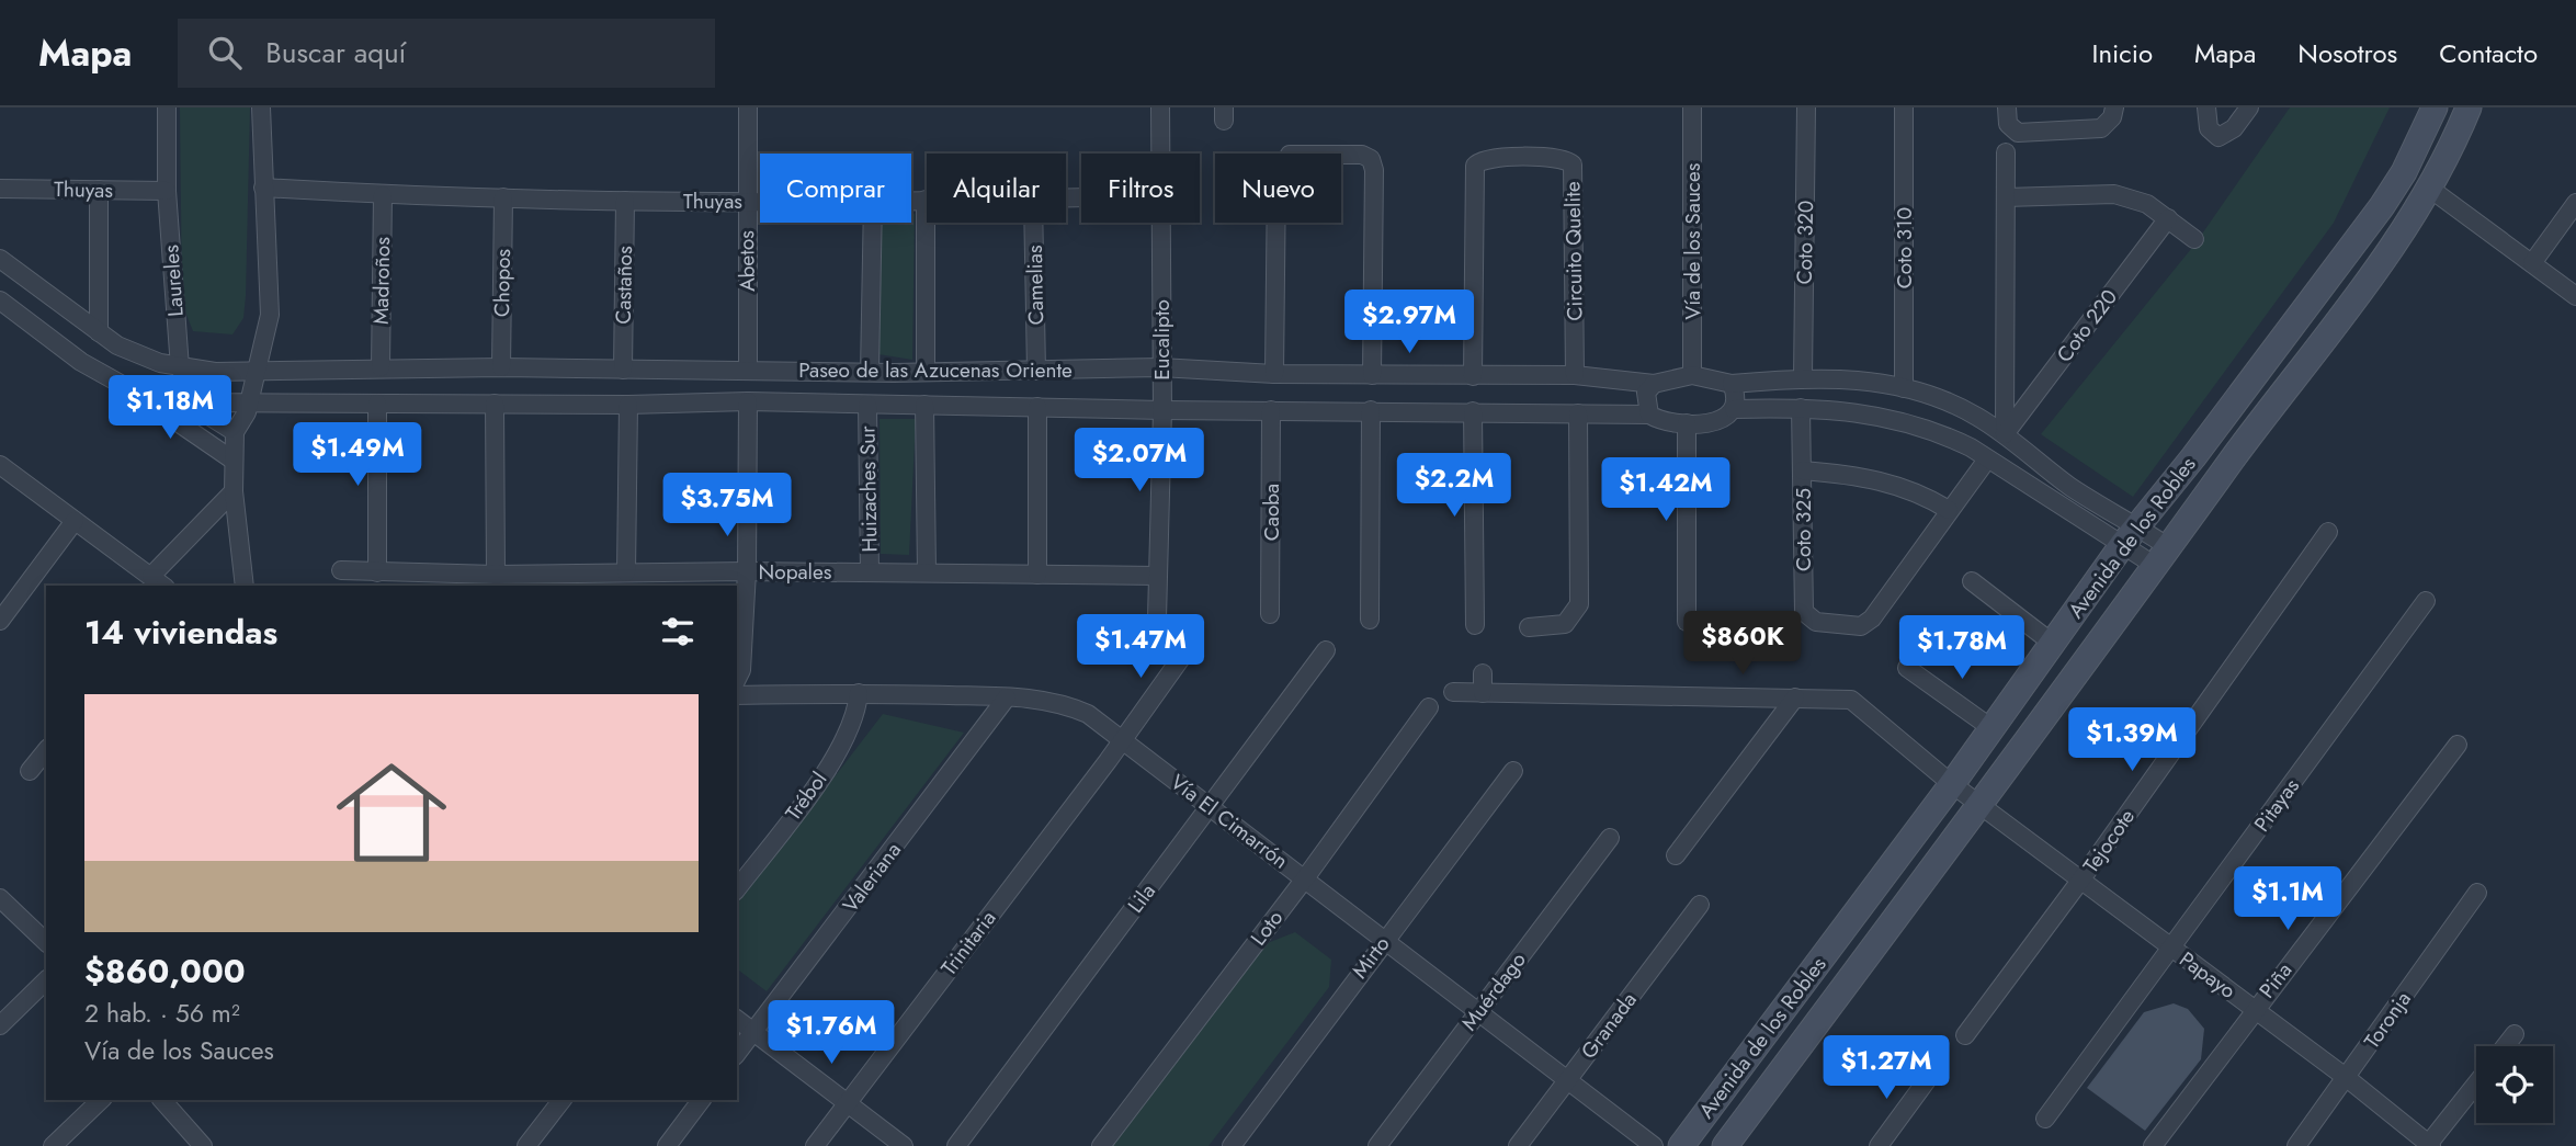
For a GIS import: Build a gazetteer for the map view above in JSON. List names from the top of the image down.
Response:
{
  "streets": {
    "street": [
      "Thuyas",
      "Vía de los Sauces",
      "Coto 320",
      "Coto 310",
      "Circuito Quelite",
      "Abetos",
      "Laureles",
      "Madroños",
      "Chopos",
      "Castaños",
      "Camelias",
      "Coto 220",
      "Eucalipto",
      "Paseo de las Azucenas Oriente",
      "Huizaches Sur",
      "Caoba",
      "Coto 325",
      "Avenida de los Robles",
      "Nopales",
      "Trébol",
      "Pitayas",
      "Vía El Cimarrón",
      "Tejocote",
      "Valeriana",
      "Lila",
      "Loto",
      "Trinitaria",
      "Mirto",
      "Papayo",
      "Piña",
      "Muérdago",
      "Toronja",
      "Granada"
    ]
  },
  "crossings": [
    ["Thuyas", "Abetos"],
    ["Thuyas", "Laureles"],
    ["Thuyas", "Madroños"],
    ["Thuyas", "Chopos"],
    ["Thuyas", "Castaños"],
    ["Vía de los Sauces", "Paseo de las Azucenas Oriente"],
    ["Circuito Quelite", "Paseo de las Azucenas Oriente"],
    ["Abetos", "Paseo de las Azucenas Oriente"],
    ["Laureles", "Paseo de las Azucenas Oriente"],
    ["Madroños", "Paseo de las Azucenas Oriente"],
    ["Chopos", "Paseo de las Azucenas Oriente"],
    ["Castaños", "Paseo de las Azucenas Oriente"],
    ["Camelias", "Paseo de las Azucenas Oriente"],
    ["Eucalipto", "Paseo de las Azucenas Oriente"],
    ["Eucalipto", "Nopales"],
    ["Paseo de las Azucenas Oriente", "Huizaches Sur"],
    ["Paseo de las Azucenas Oriente", "Caoba"],
    ["Huizaches Sur", "Nopales"],
    ["Avenida de los Robles", "Papayo"],
    ["Trébol", "Vía El Cimarrón"],
    ["Pitayas", "Papayo"],
    ["Vía El Cimarrón", "Valeriana"],
    ["Vía El Cimarrón", "Lila"],
    ["Vía El Cimarrón", "Loto"],
    ["Vía El Cimarrón", "Trinitaria"],
    ["Vía El Cimarrón", "Mirto"],
    ["Vía El Cimarrón", "Muérdago"],
    ["Vía El Cimarrón", "Granada"],
    ["Tejocote", "Papayo"],
    ["Papayo", "Piña"],
    ["Papayo", "Toronja"]
  ],
  "page": {
    "header": "Mapa",
    "search": "Buscar aquí",
    "nav": [
      "Inicio",
      "Mapa",
      "Nosotros",
      "Contacto"
    ],
    "chip": [
      "Comprar",
      "Alquilar",
      "Filtros",
      "Nuevo"
    ],
    "price": [
      "$2.97M",
      "$1.18M",
      "$1.49M",
      "$2.07M",
      "$2.2M",
      "$1.42M",
      "$3.75M",
      "$860K",
      "$1.47M",
      "$1.78M",
      "$1.39M",
      "$1.1M",
      "$1.76M",
      "$1.27M"
    ],
    "heading": "14 viviendas",
    "list": [
      {
        "name": "$860,000",
        "note": "2 hab. · 56 m² · Vía de los Sauces"
      }
    ]
  }
}
